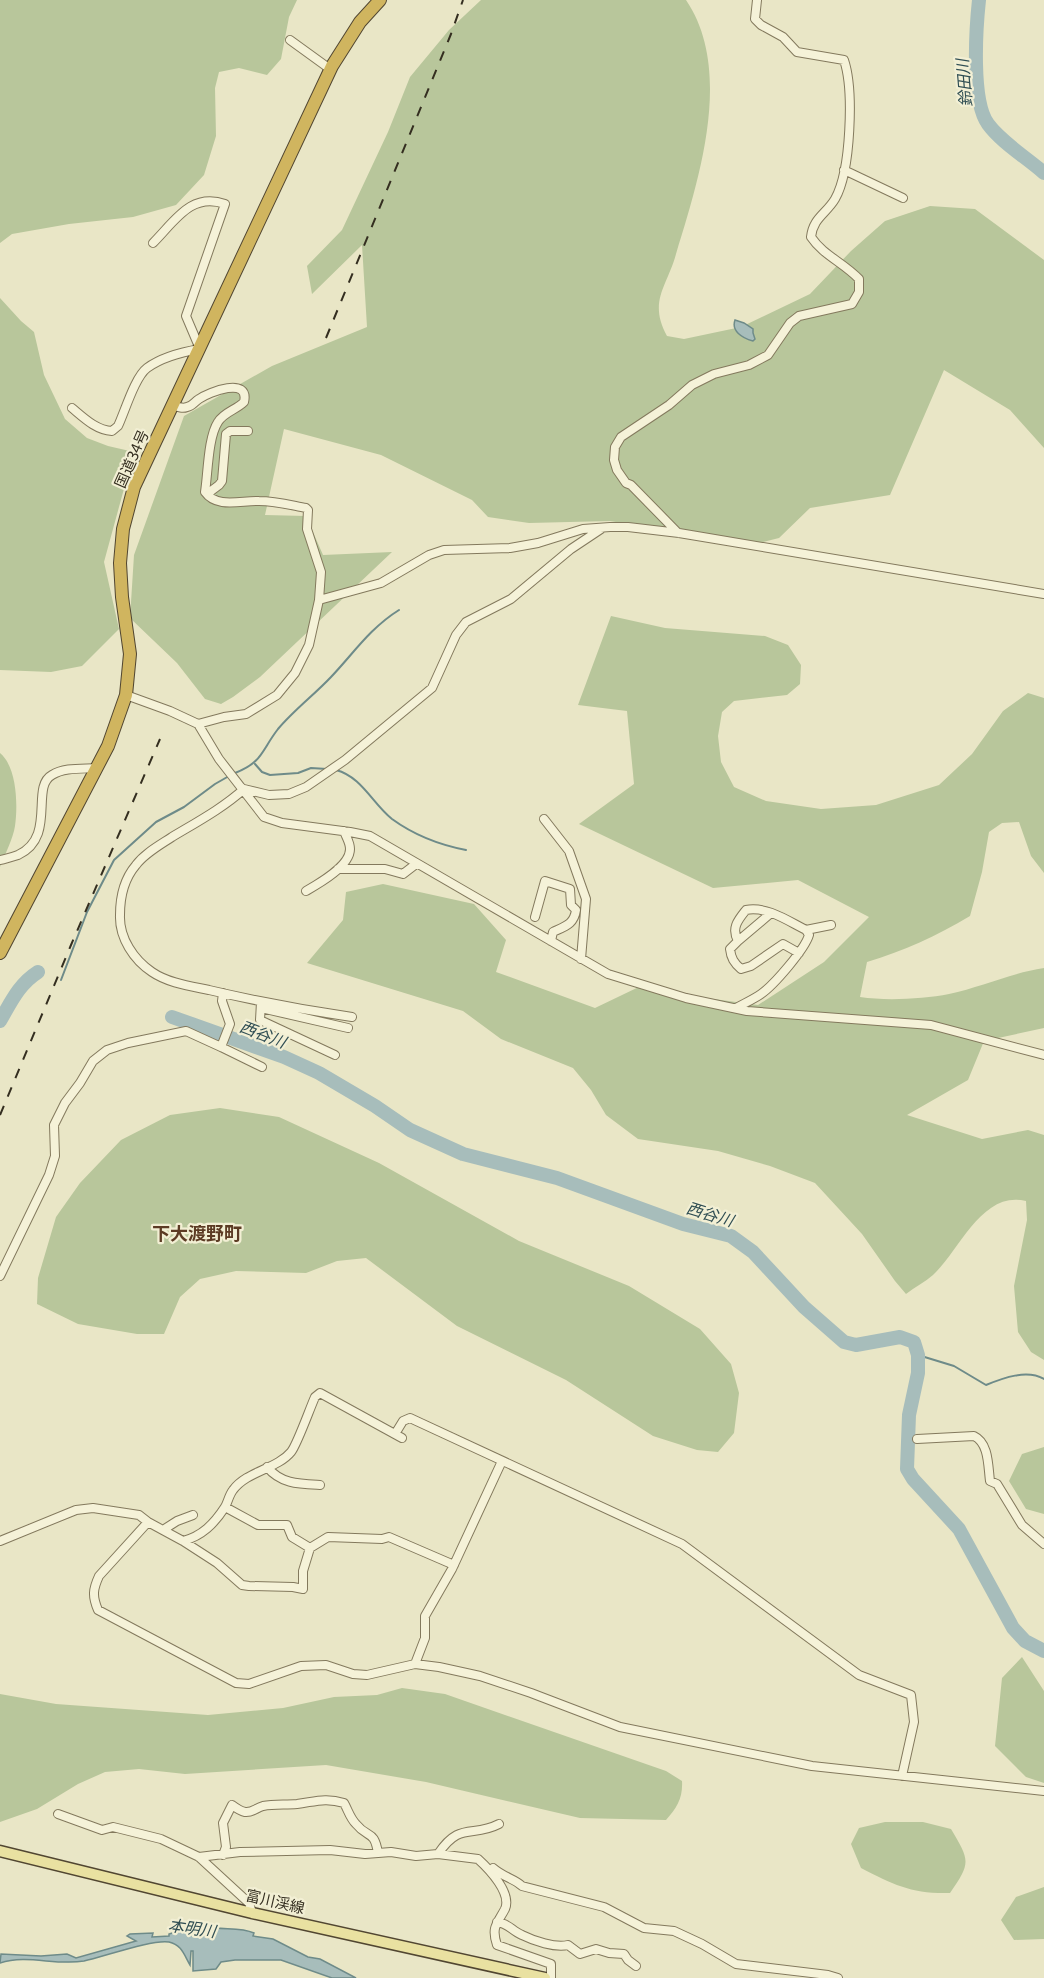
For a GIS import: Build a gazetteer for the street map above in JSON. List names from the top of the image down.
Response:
{
  "streets": {
    "highway": ["国道34号"],
    "main road": ["富川渓線"]
  },
  "districts": ["下大渡野町"],
  "water": ["鈴田川", "西谷川", "本明川"]
}
